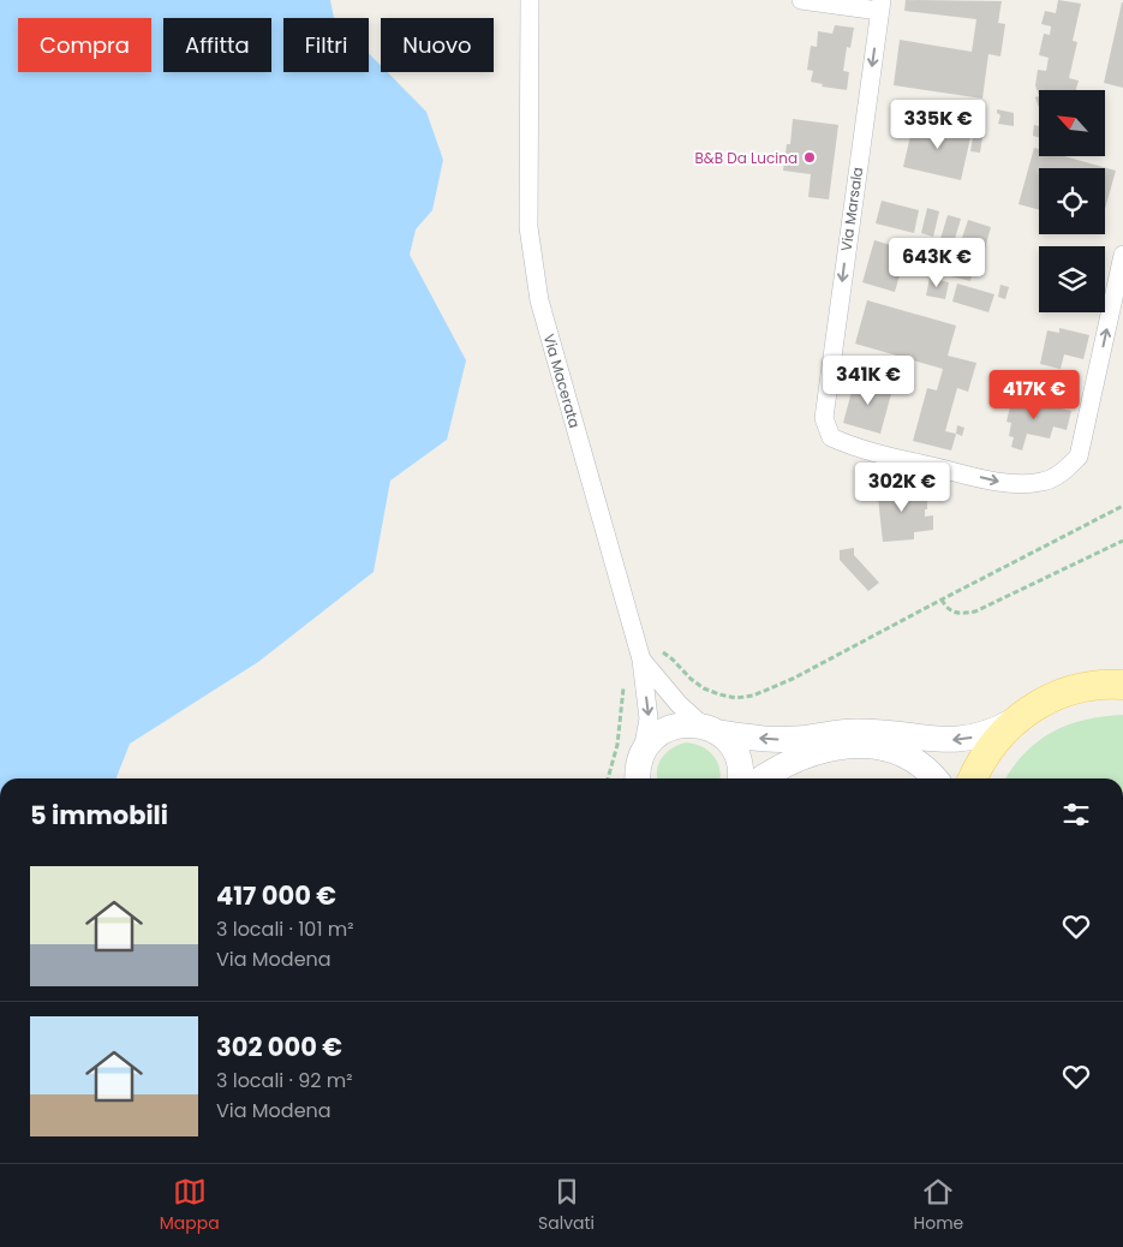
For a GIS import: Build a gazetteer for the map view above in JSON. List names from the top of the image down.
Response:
{
  "streets": {
    "street": ["Via Marsala", "Via Macerata"]
  },
  "places": ["B&B Da Lucina"],
  "north": "top left",
  "page": {
    "chip": [
      "Compra",
      "Affitta",
      "Filtri",
      "Nuovo"
    ],
    "price": [
      "335K €",
      "643K €",
      "341K €",
      "417K €",
      "302K €"
    ],
    "heading": "5 immobili",
    "list": [
      {
        "name": "417 000 €",
        "note": "3 locali · 101 m² · Via Modena"
      },
      {
        "name": "302 000 €",
        "note": "3 locali · 92 m² · Via Modena"
      }
    ],
    "tabs": ["Mappa", "Salvati", "Home"]
  }
}
